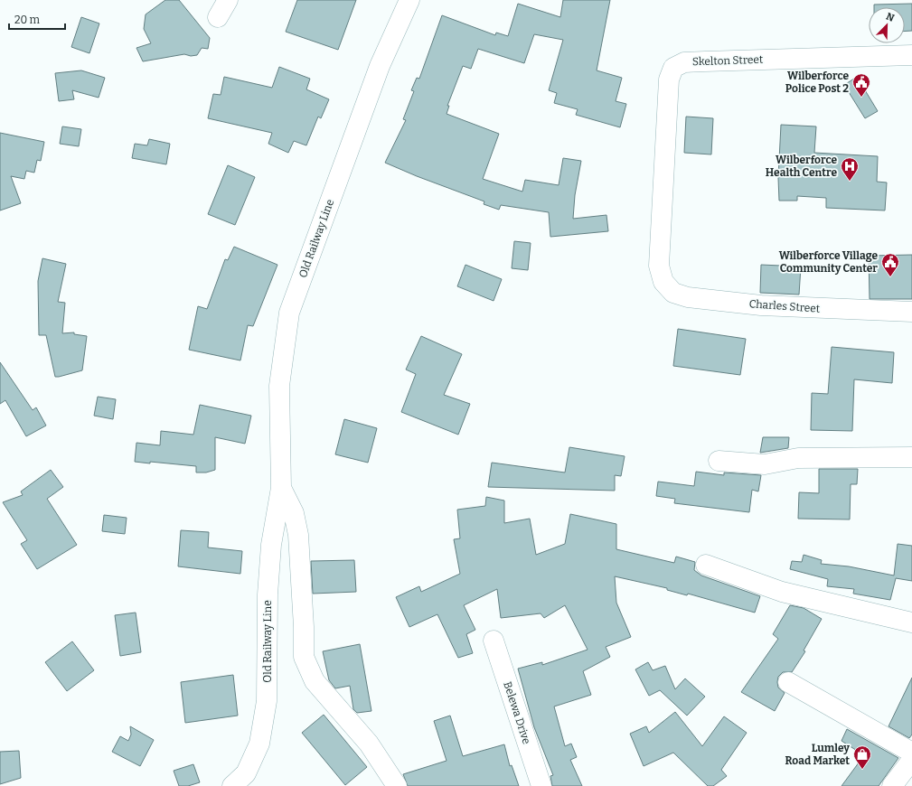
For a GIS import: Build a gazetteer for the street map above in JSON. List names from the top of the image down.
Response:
{
  "streets": {
    "street": [
      "Skelton Street",
      "Old Railway Line",
      "Charles Street",
      "Belewa Drive"
    ]
  },
  "crossings": [
    ["Skelton Street", "Charles Street"]
  ],
  "places": {
    "public building": ["Wilberforce Police Post 2", "Wilberforce Village Community Center"],
    "hospital": ["Wilberforce Health Centre"],
    "shop": ["Lumley Road Market"]
  },
  "scale_bar": "20 m",
  "north": "top right"
}
